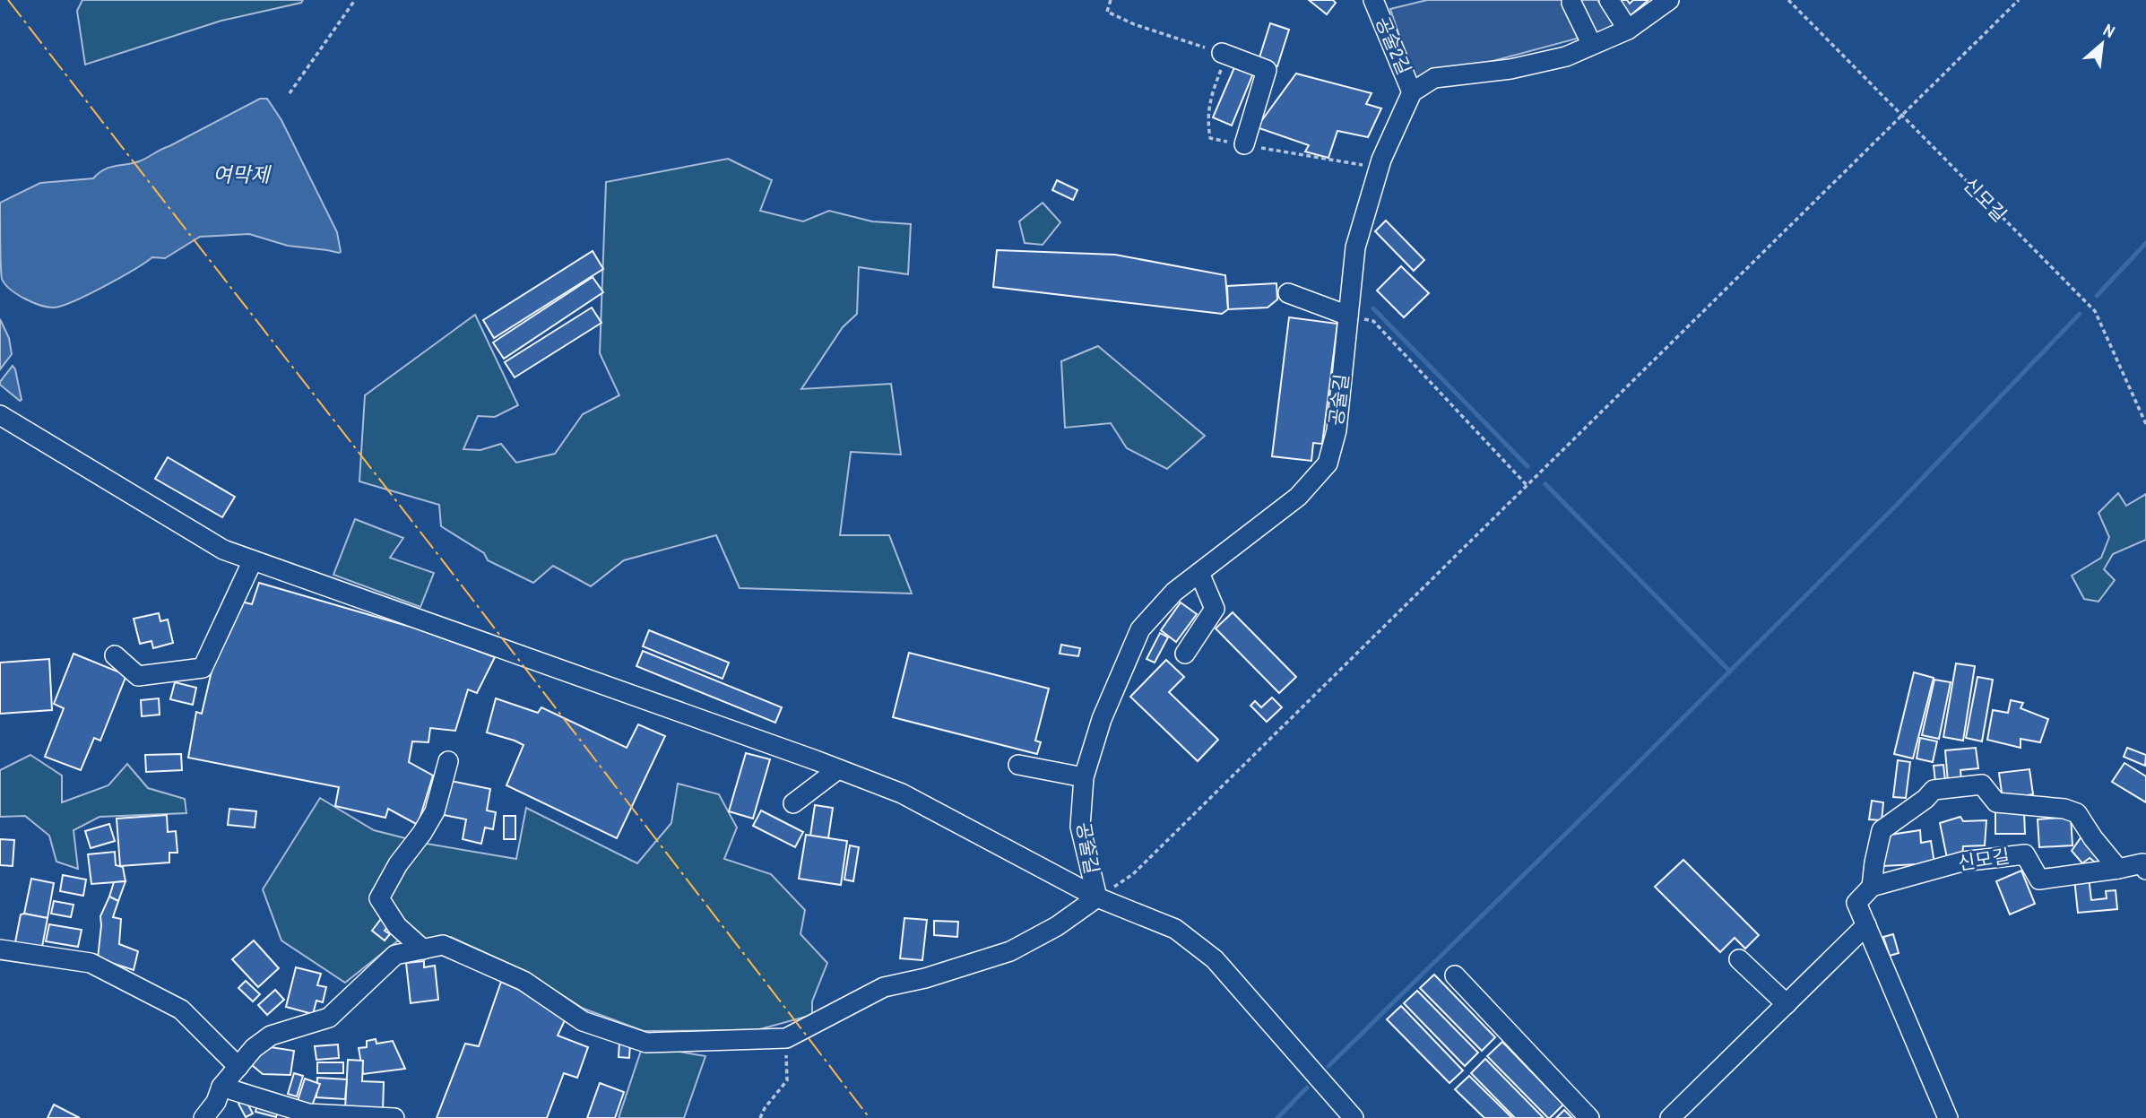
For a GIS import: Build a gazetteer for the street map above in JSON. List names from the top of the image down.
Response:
{
  "streets": {
    "street": ["공술2길", "신모길", "공술길"]
  },
  "crossings": [
    ["공술2길", "공술길"]
  ],
  "water": ["여막제"],
  "north": "top right"
}
